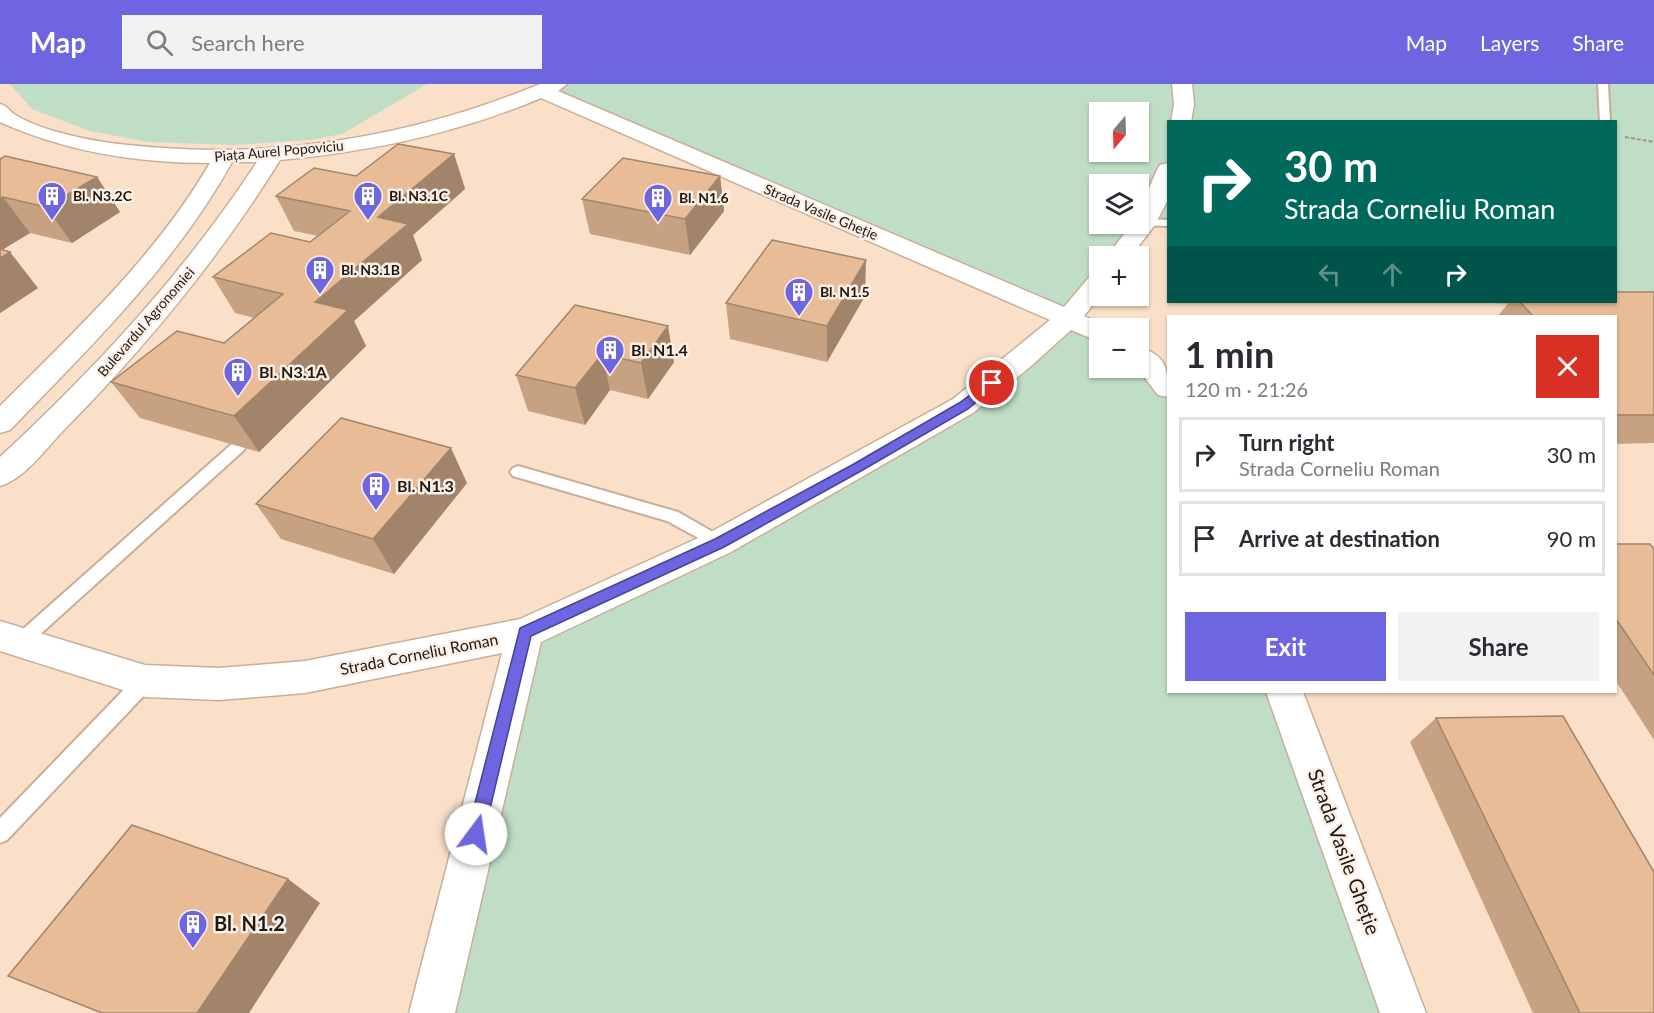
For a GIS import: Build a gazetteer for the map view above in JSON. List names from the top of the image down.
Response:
{
  "streets": {
    "street": [
      "Piața Aurel Popoviciu",
      "Strada Vasile Gheție",
      "Bulevardul Agronomiei",
      "Strada Corneliu Roman"
    ]
  },
  "crossings": [
    ["Piața Aurel Popoviciu", "Strada Vasile Gheție"],
    ["Piața Aurel Popoviciu", "Bulevardul Agronomiei"],
    ["Strada Vasile Gheție", "Strada Corneliu Roman"]
  ],
  "places": {
    "building": [
      "Bl. N3.2C",
      "Bl. N3.1C",
      "Bl. N1.6",
      "Bl. N3.1B",
      "Bl. N1.5",
      "Bl. N1.4",
      "Bl. N3.1A",
      "Bl. N1.3",
      "Bl. N1.2"
    ]
  },
  "north": "bottom",
  "page": {
    "header": "Map",
    "search": "Search here",
    "nav": ["Map", "Layers", "Share"],
    "map_buttons": ["+", "−"],
    "turn": ["30 m", "Strada Corneliu Roman"],
    "heading": ["1 min", "120 m · 21:26"],
    "list": [
      {
        "name": "Turn right",
        "note": "Strada Corneliu Roman",
        "value": "30 m"
      },
      {
        "name": "Arrive at destination",
        "value": "90 m"
      }
    ],
    "buttons": ["Exit", "Share"]
  }
}
